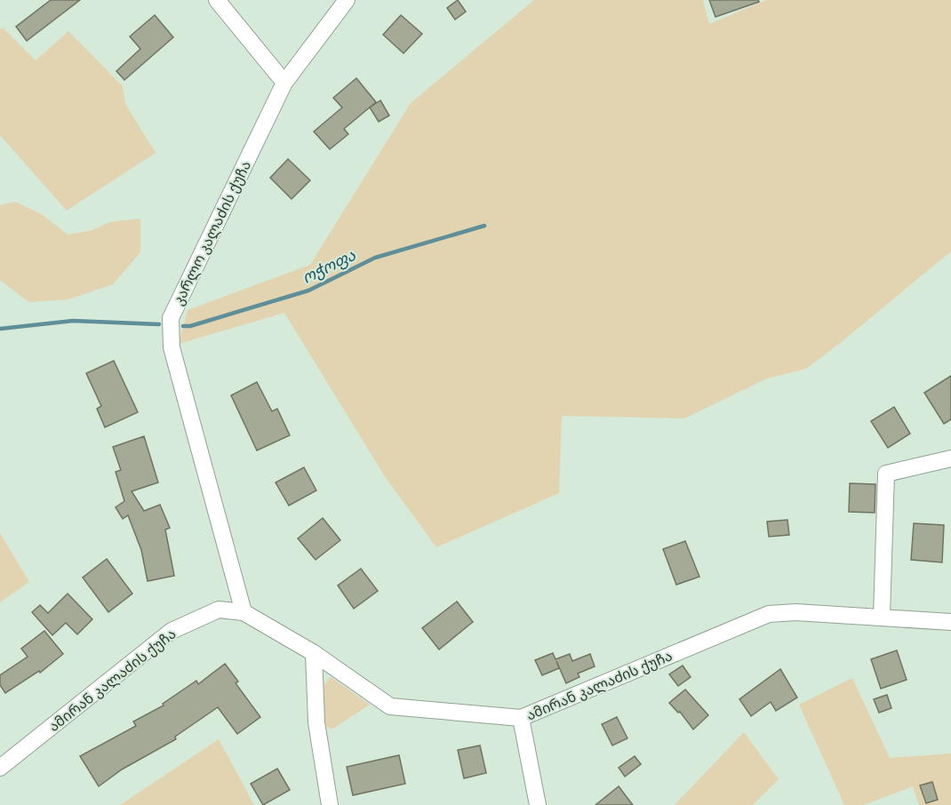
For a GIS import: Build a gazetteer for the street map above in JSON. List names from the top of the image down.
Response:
{
  "streets": {
    "street": ["კარლო კალაძის ქუჩა", "ამირან კალაძის ქუჩა"]
  },
  "crossings": [
    ["კარლო კალაძის ქუჩა", "ამირან კალაძის ქუჩა"]
  ],
  "water": ["ოჭოფა"]
}
